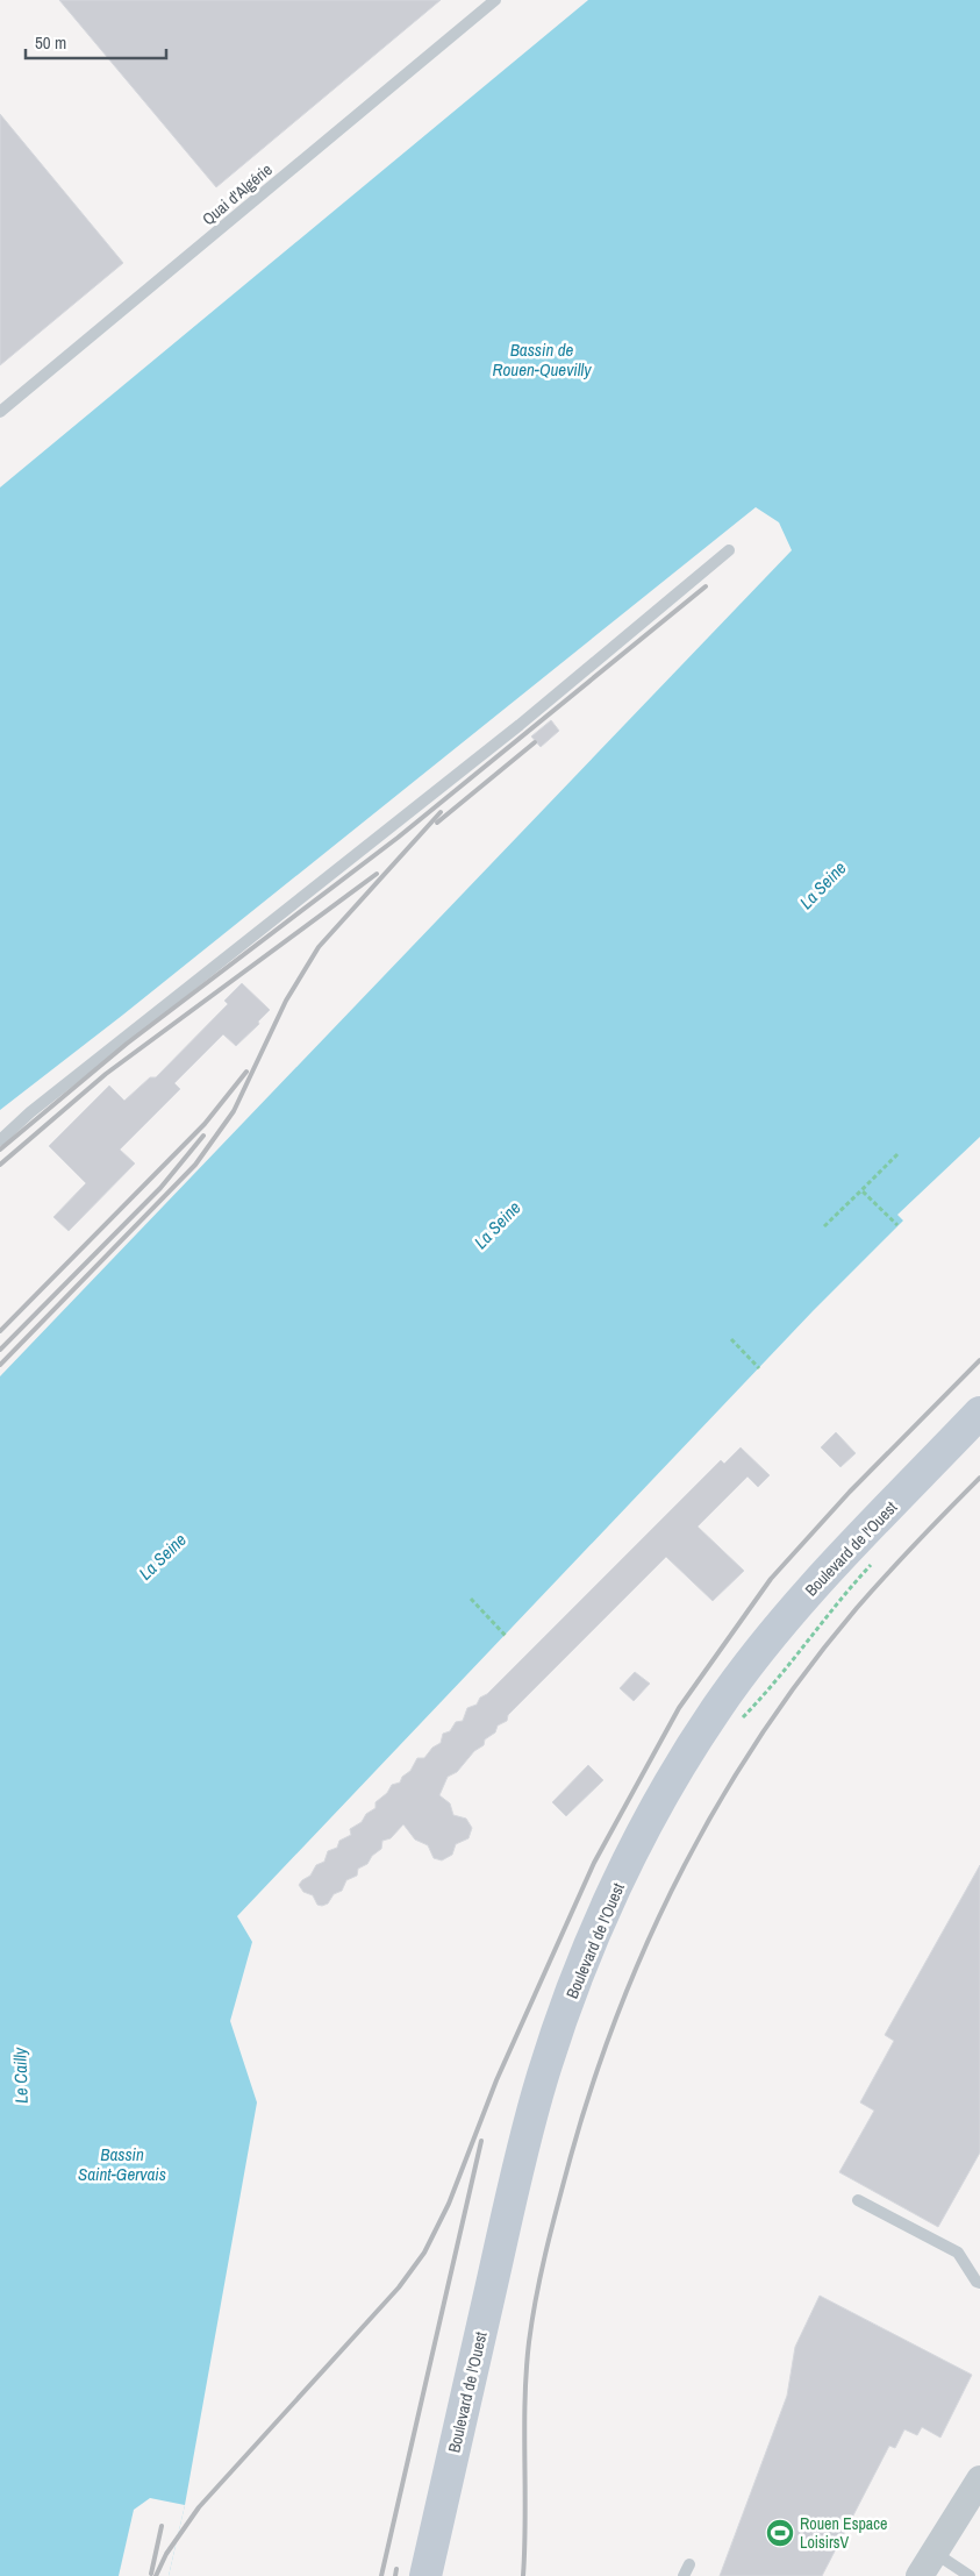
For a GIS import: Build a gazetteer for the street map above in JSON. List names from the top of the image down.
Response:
{
  "streets": {
    "main road": ["Boulevard de l'Ouest"],
    "lane": ["Quai d'Algérie"]
  },
  "water": [
    "Bassin de Rouen-Quevilly",
    "La Seine",
    "Le Cailly",
    "Bassin Saint-Gervais"
  ],
  "places": {
    "sports": ["Rouen Espace LoisirsV"]
  },
  "scale_bar": "50 m"
}
